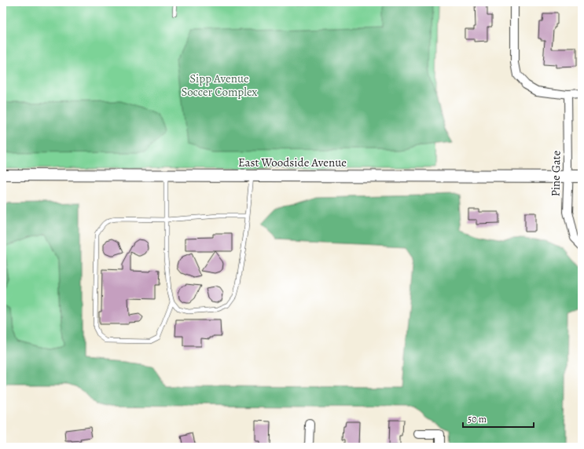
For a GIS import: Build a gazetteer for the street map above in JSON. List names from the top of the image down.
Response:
{
  "streets": {
    "main road": ["East Woodside Avenue"],
    "street": ["Pine Gate"]
  },
  "crossings": [
    ["East Woodside Avenue", "Pine Gate"]
  ],
  "parks": ["Sipp Avenue Soccer Complex"],
  "scale_bar": "50 m"
}
